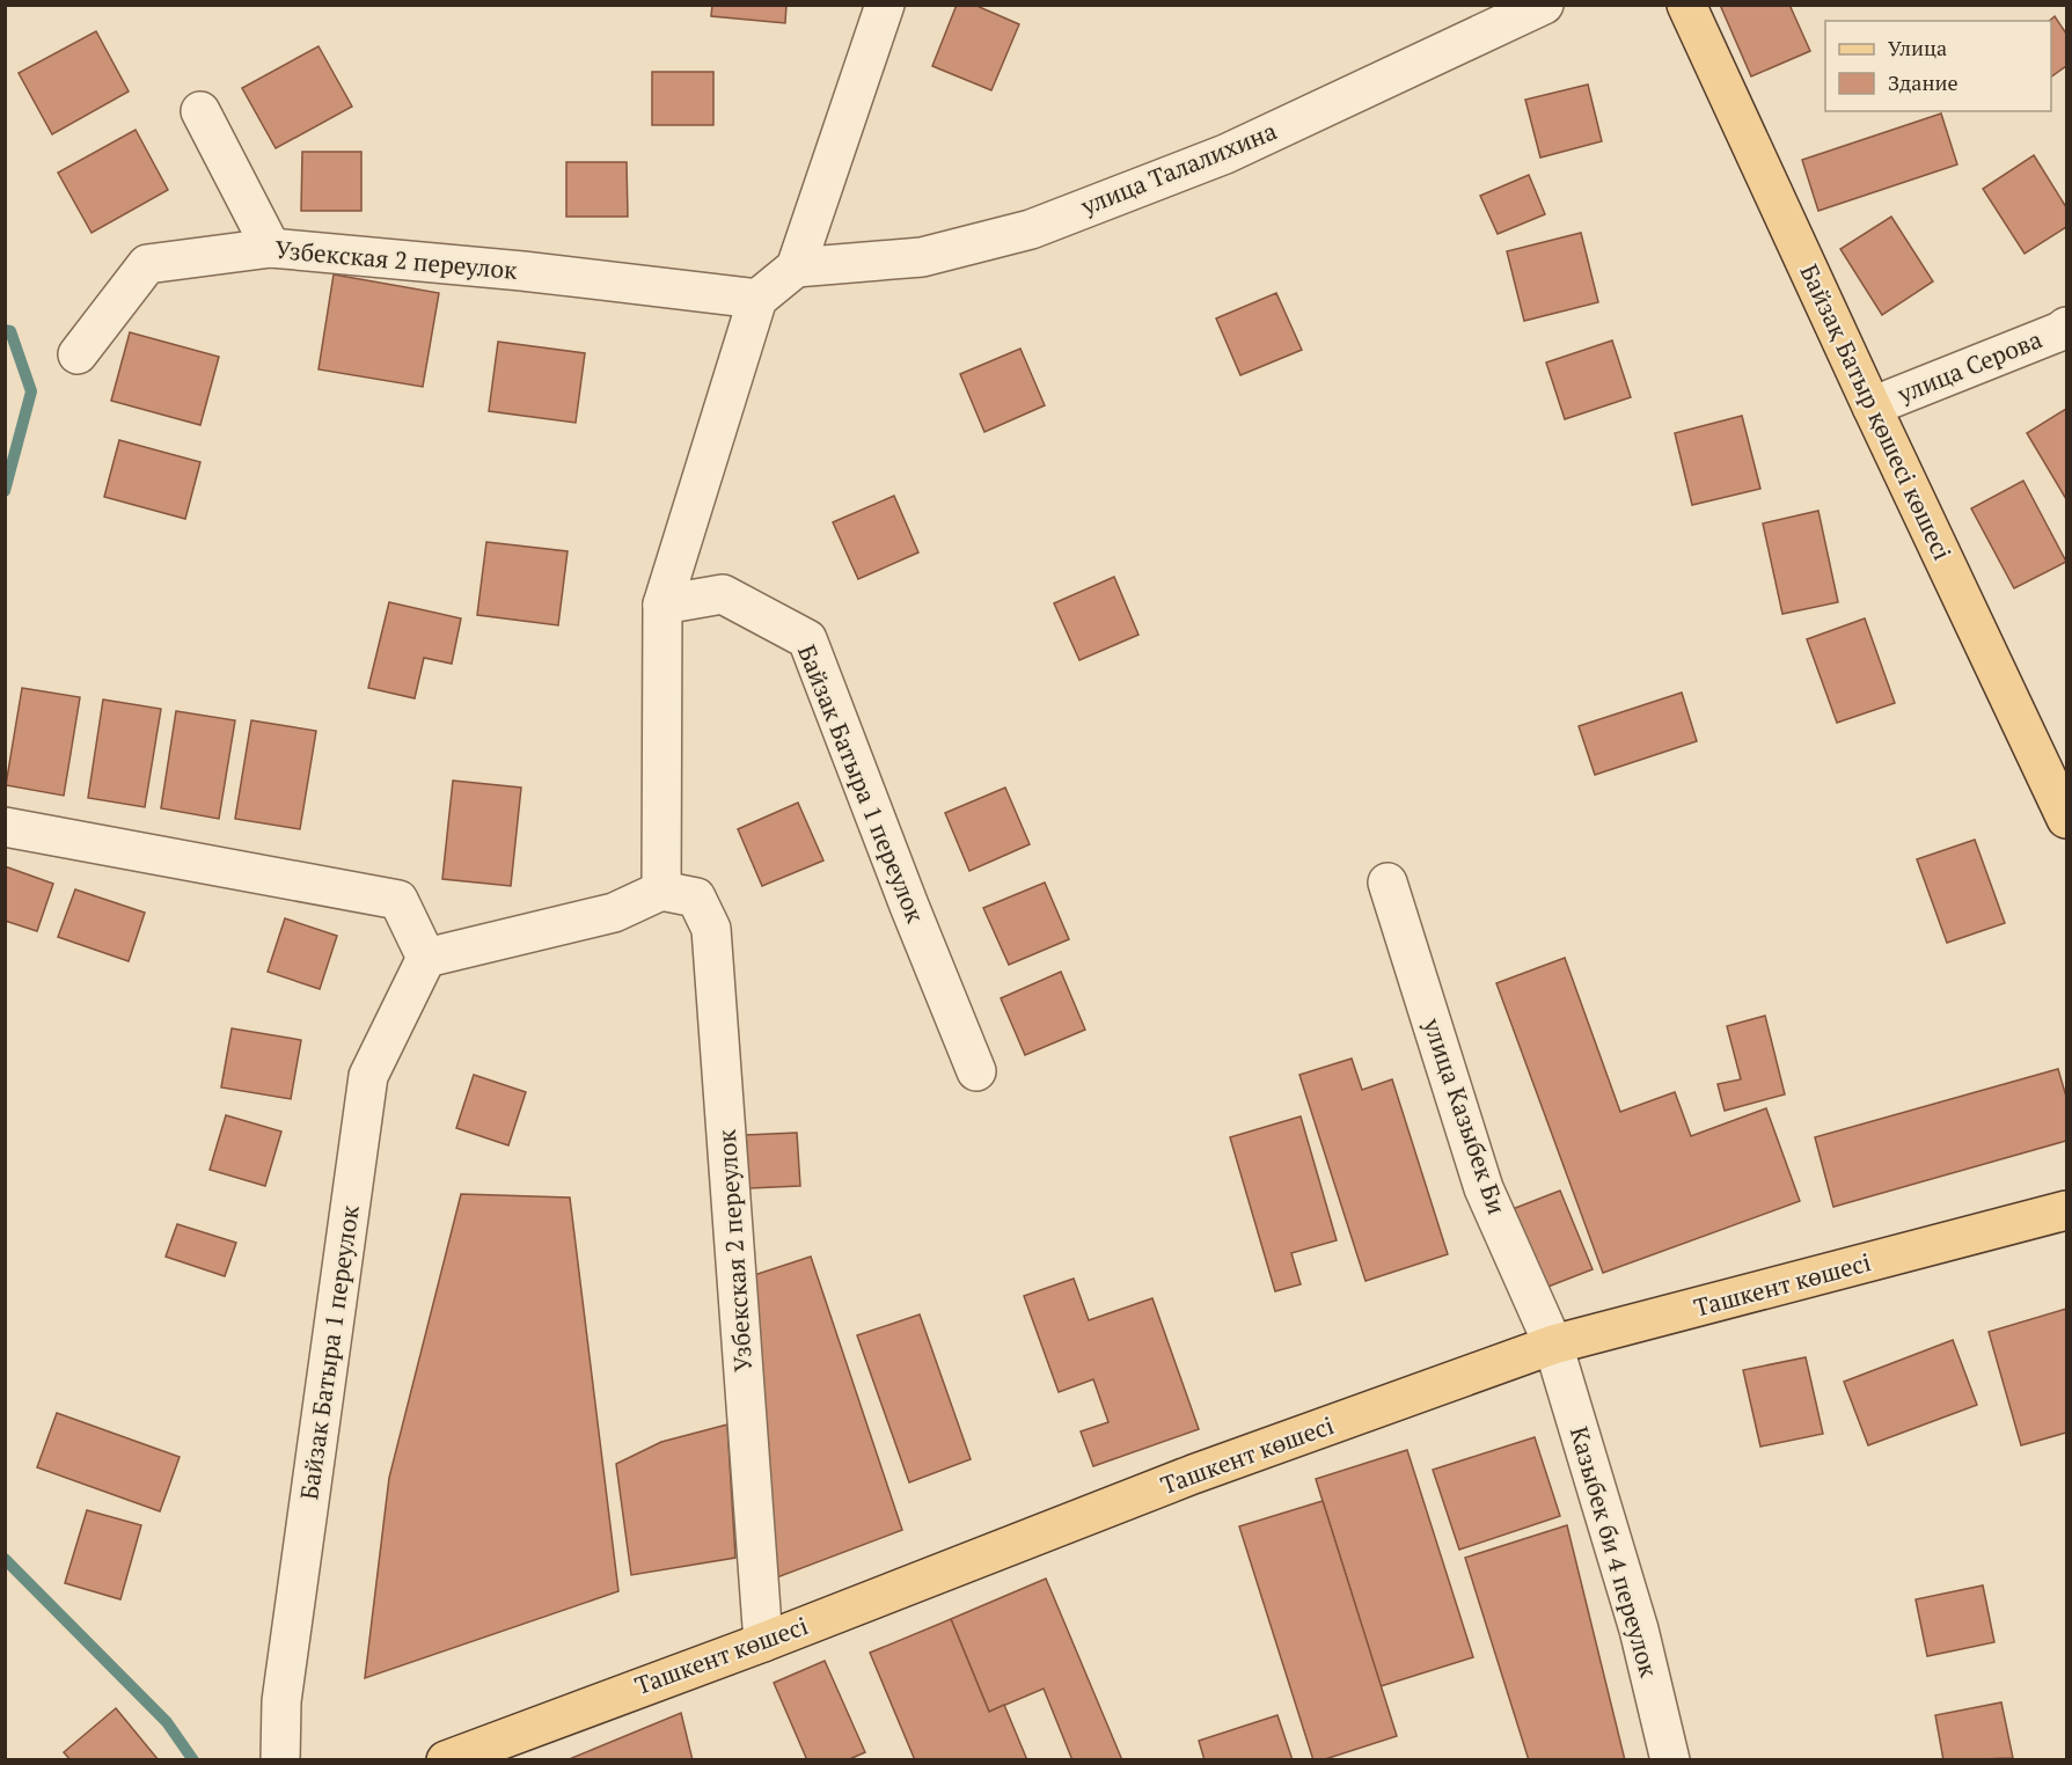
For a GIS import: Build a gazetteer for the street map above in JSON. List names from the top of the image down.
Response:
{
  "streets": {
    "main road": ["Байзақ Батыр қөшесі көшесі", "Ташкент көшесі"],
    "street": [
      "улица Талалихина",
      "Узбекская 2 переулок",
      "улица Серова",
      "Байзак Батыра 1 переулок",
      "улица Казыбек Би",
      "Казыбек би 4 переулок"
    ]
  },
  "crossings": [
    ["Узбекская 2 переулок", "Ташкент көшесі"],
    ["улица Серова", "Байзақ Батыр қөшесі көшесі"],
    ["улица Казыбек Би", "Ташкент көшесі"],
    ["улица Казыбек Би", "Казыбек би 4 переулок"],
    ["Ташкент көшесі", "Казыбек би 4 переулок"]
  ],
  "legend": ["Улица", "Здание"]
}
